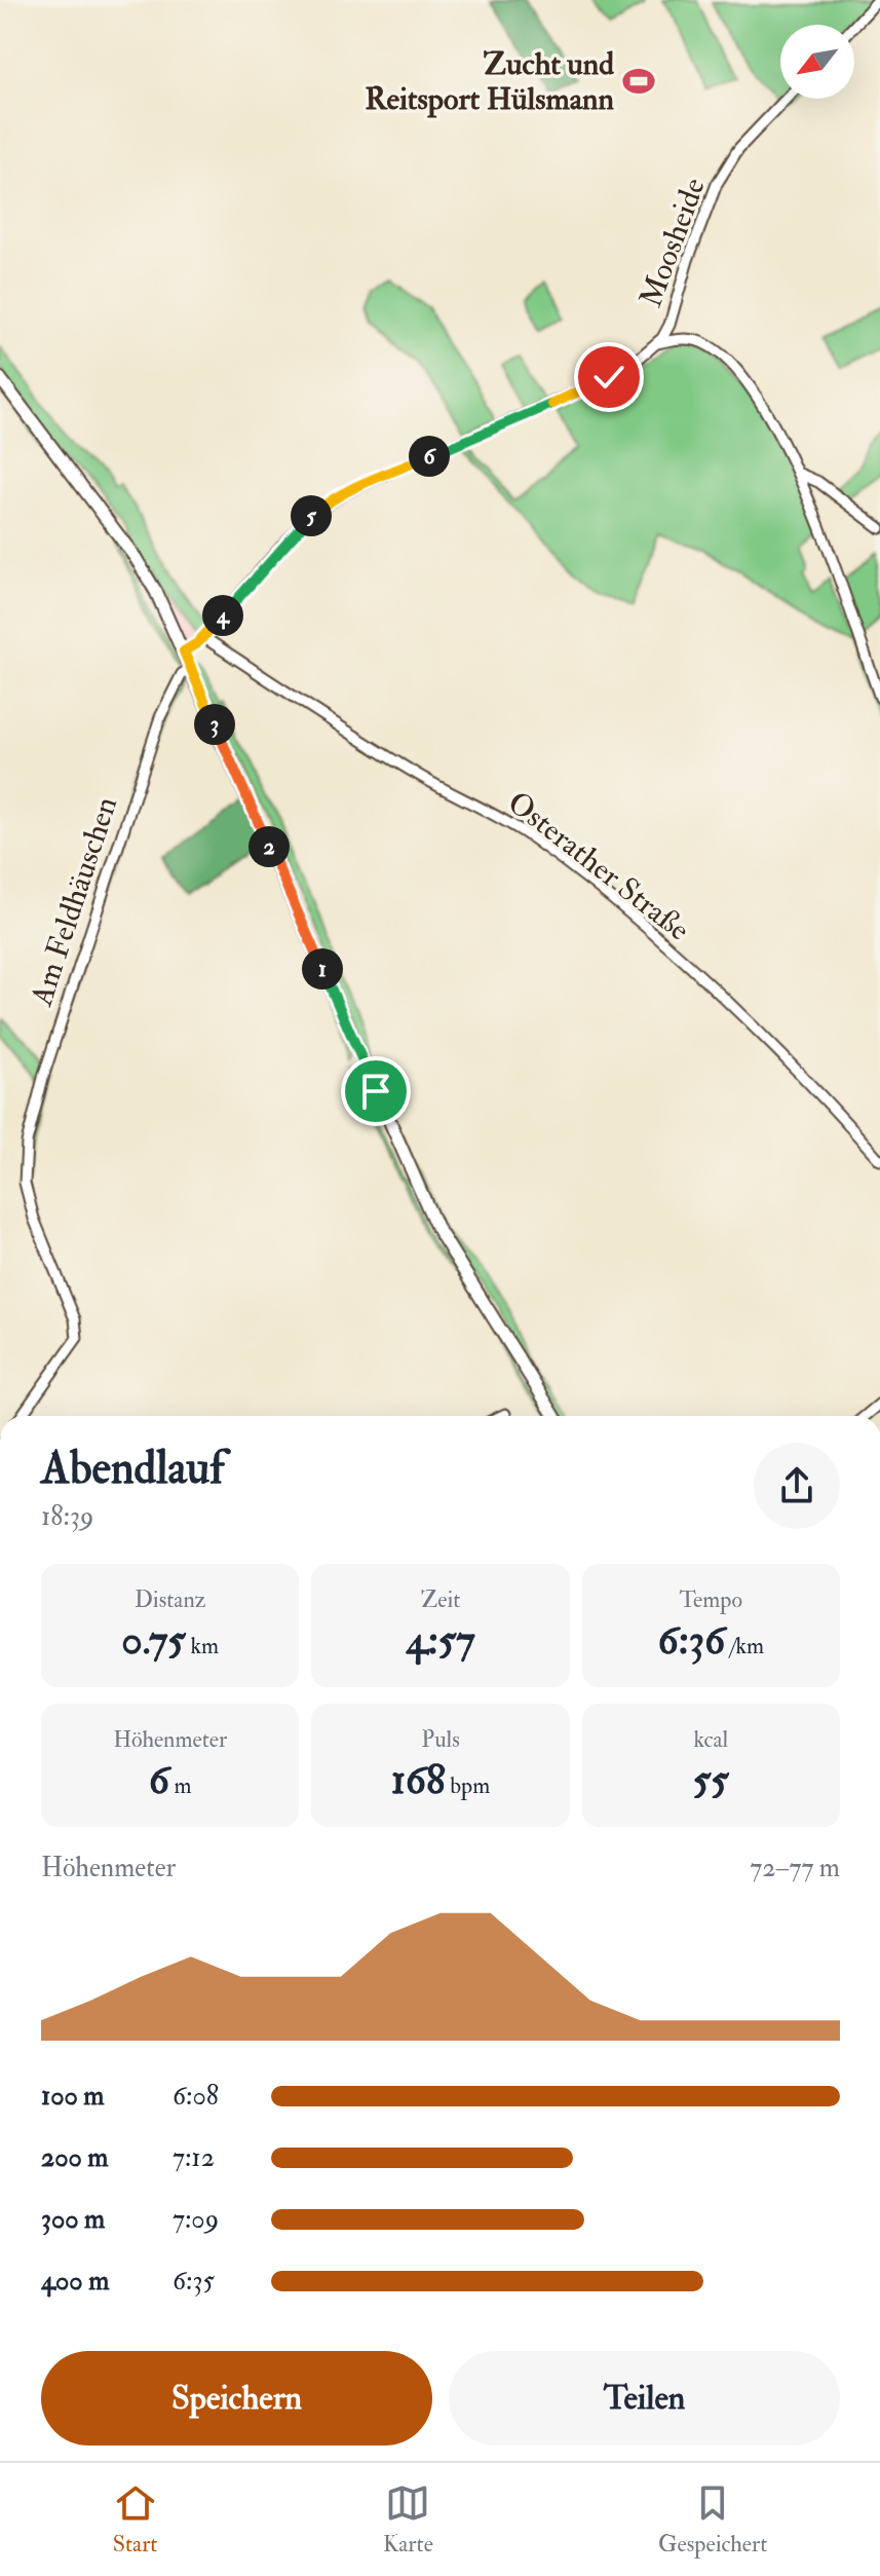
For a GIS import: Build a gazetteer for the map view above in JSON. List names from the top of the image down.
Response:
{
  "streets": {
    "street": ["Moosheide", "Osterather Straße", "Am Feldhäuschen"]
  },
  "crossings": [
    ["Moosheide", "Osterather Straße"]
  ],
  "places": {
    "sports": ["Zucht und Reitsport Hülsmann"]
  },
  "north": "bottom left",
  "page": {
    "pins": [
      "6",
      "5",
      "4",
      "3",
      "2",
      "1"
    ],
    "heading": ["Abendlauf", "18:39"],
    "stats": [
      ["Distanz", "0.75 km"],
      ["Zeit", "4:57"],
      ["Tempo", "6:36 /km"],
      ["Höhenmeter", "6 m"],
      ["Puls", "168 bpm"],
      ["kcal", "55"]
    ],
    "chart": ["Höhenmeter", "72–77 m"],
    "list": [
      {
        "name": "100 m",
        "note": "6:08"
      },
      {
        "name": "200 m",
        "note": "7:12"
      },
      {
        "name": "300 m",
        "note": "7:09"
      },
      {
        "name": "400 m",
        "note": "6:35"
      }
    ],
    "buttons": ["Speichern", "Teilen"],
    "tabs": ["Start", "Karte", "Gespeichert"]
  }
}
